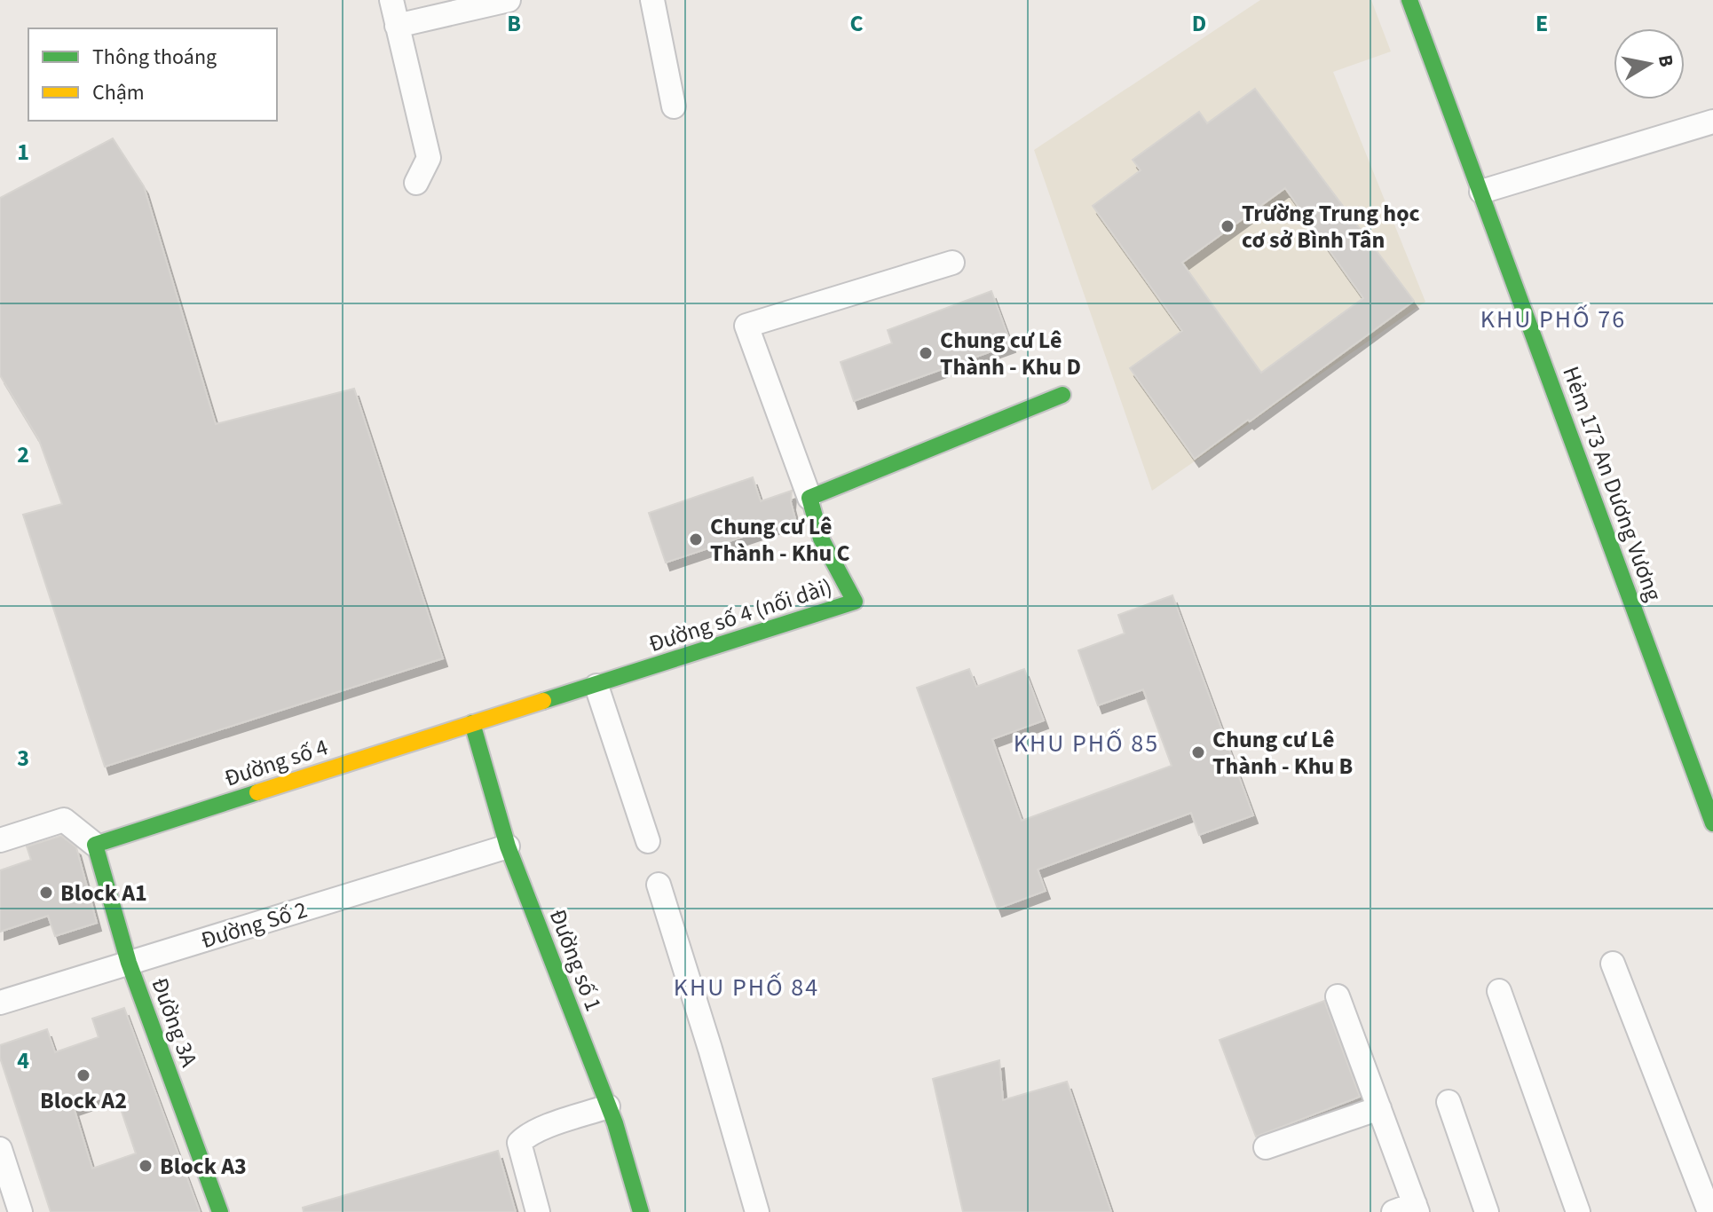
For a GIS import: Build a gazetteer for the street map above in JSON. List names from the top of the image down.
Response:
{
  "streets": {
    "street": [
      "Hẻm 173 An Dương Vương",
      "Đường số 4 (nối dài)",
      "Đường số 4",
      "Đường Số 2",
      "Đường số 1",
      "Đường 3A"
    ]
  },
  "crossings": [
    ["Đường số 4 (nối dài)", "Đường số 4"],
    ["Đường số 4 (nối dài)", "Đường số 1"],
    ["Đường số 4", "Đường số 1"],
    ["Đường số 4", "Đường 3A"],
    ["Đường Số 2", "Đường số 1"],
    ["Đường Số 2", "Đường 3A"]
  ],
  "districts": ["KHU PHỐ 76", "KHU PHỐ 85", "KHU PHỐ 84"],
  "places": [
    "Trường Trung học cơ sở Bình Tân",
    "Chung cư Lê Thành - Khu D",
    "Chung cư Lê Thành - Khu C",
    "Chung cư Lê Thành - Khu B",
    "Block A1",
    "Block A2",
    "Block A3"
  ],
  "legend": ["Thông thoáng", "Chậm"],
  "north": "right",
  "grid": {
    "columns": [
      "B",
      "C",
      "D",
      "E"
    ],
    "rows": [
      "1",
      "2",
      "3",
      "4"
    ]
  }
}
